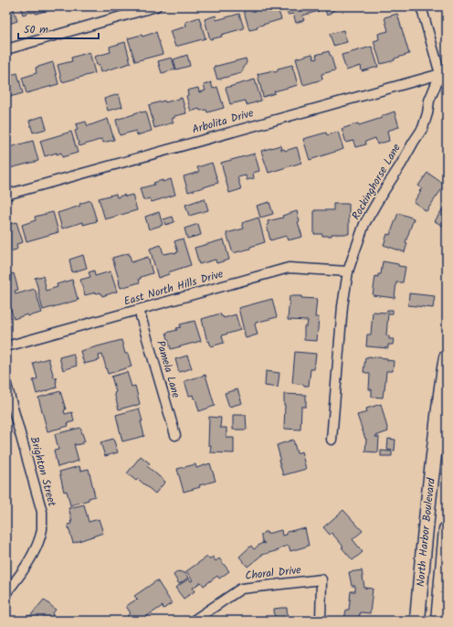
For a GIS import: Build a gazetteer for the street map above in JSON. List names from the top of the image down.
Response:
{
  "streets": {
    "main road": ["North Harbor Boulevard"],
    "street": [
      "Arbolita Drive",
      "Rockinghorse Lane",
      "East North Hills Drive",
      "Pamela Lane",
      "Brighton Street",
      "Choral Drive"
    ]
  },
  "crossings": [
    ["Arbolita Drive", "Rockinghorse Lane"],
    ["Rockinghorse Lane", "East North Hills Drive"],
    ["East North Hills Drive", "Pamela Lane"]
  ],
  "scale_bar": "50 m"
}
